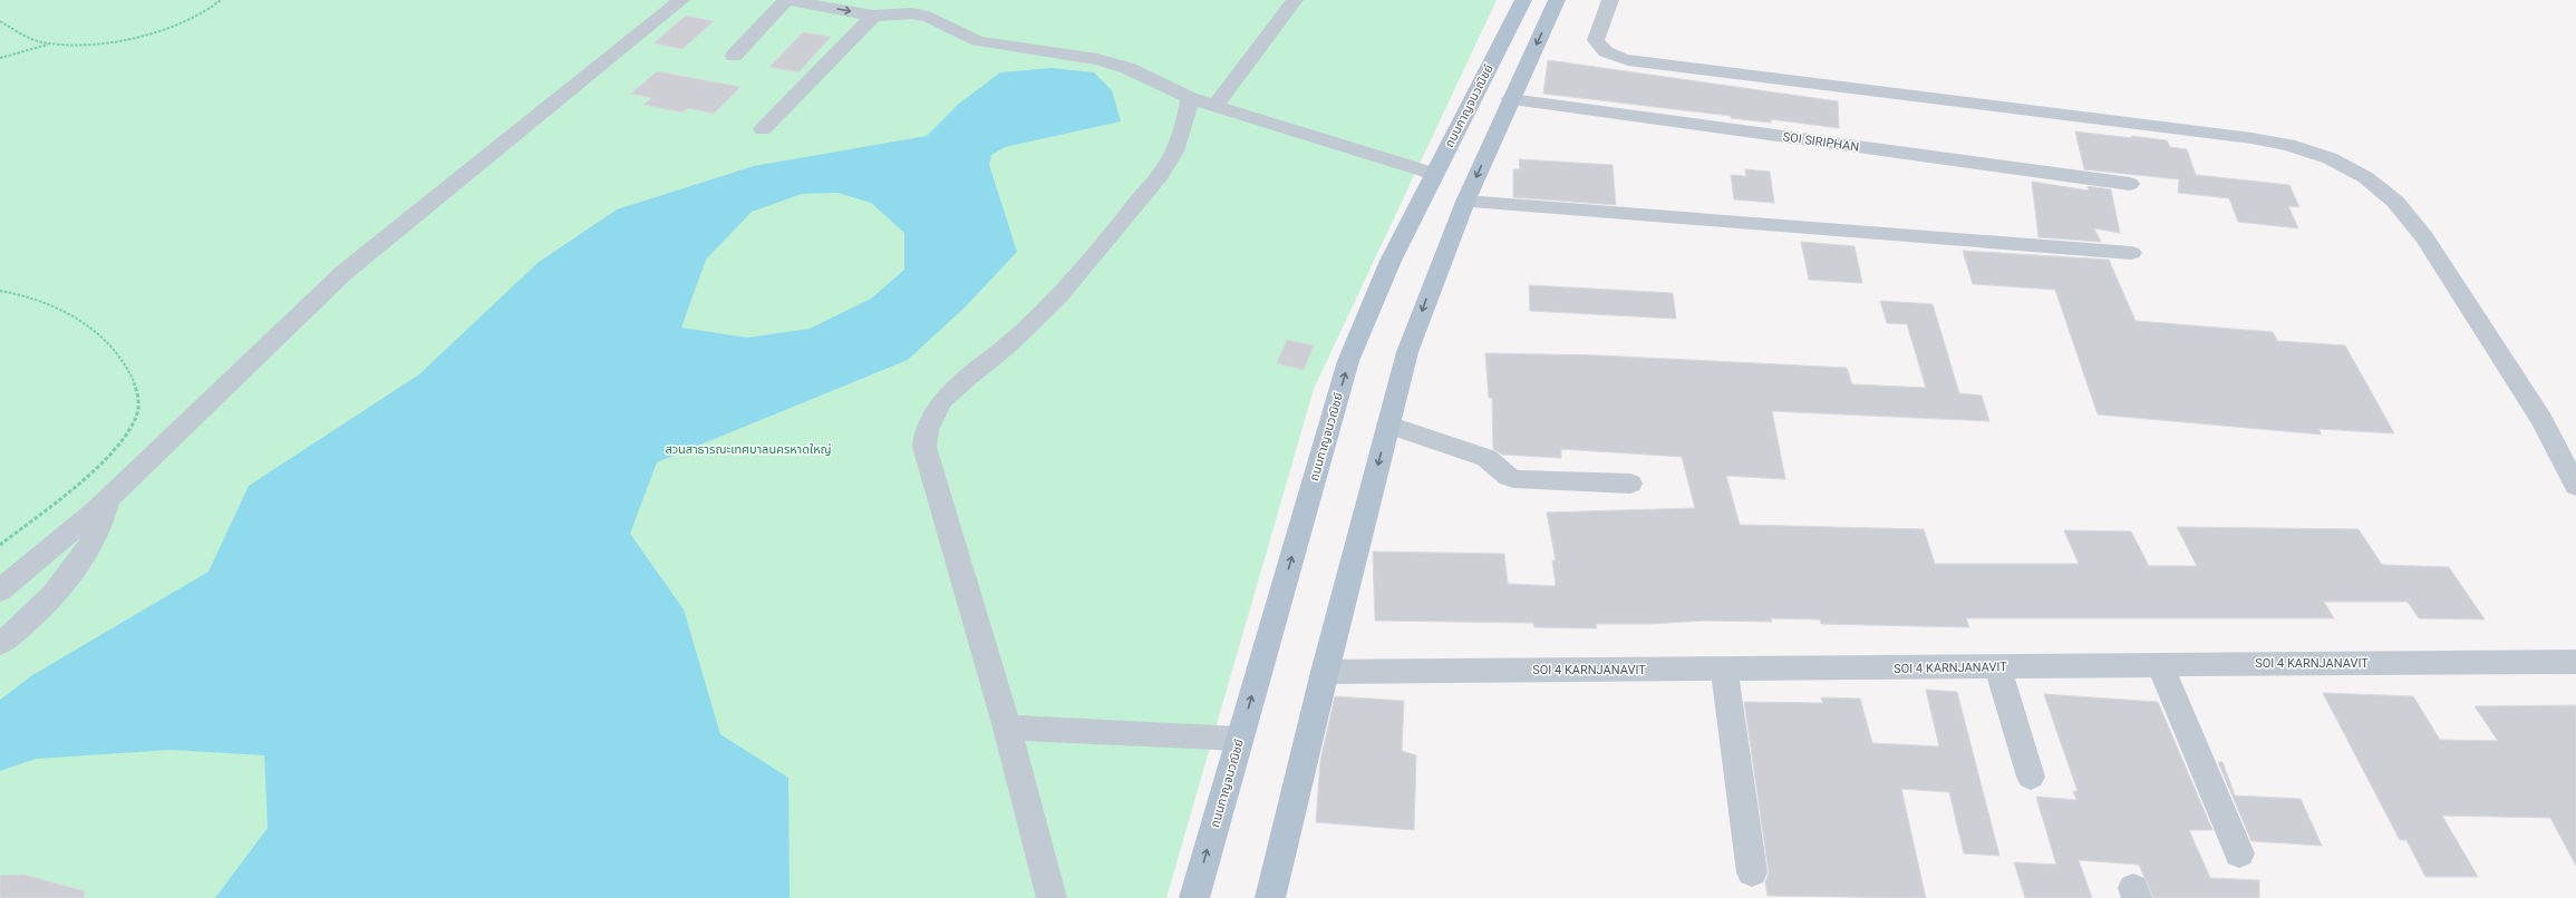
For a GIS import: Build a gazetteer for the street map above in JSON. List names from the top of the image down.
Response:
{
  "streets": {
    "main road": ["ถนนกาญจนวณิชย์"],
    "street": ["SOI SIRIPHAN", "SOI 4 KARNJANAVIT"]
  },
  "parks": ["สวนสาธารณะเทศบาลนครหาดใหญ่"]
}
